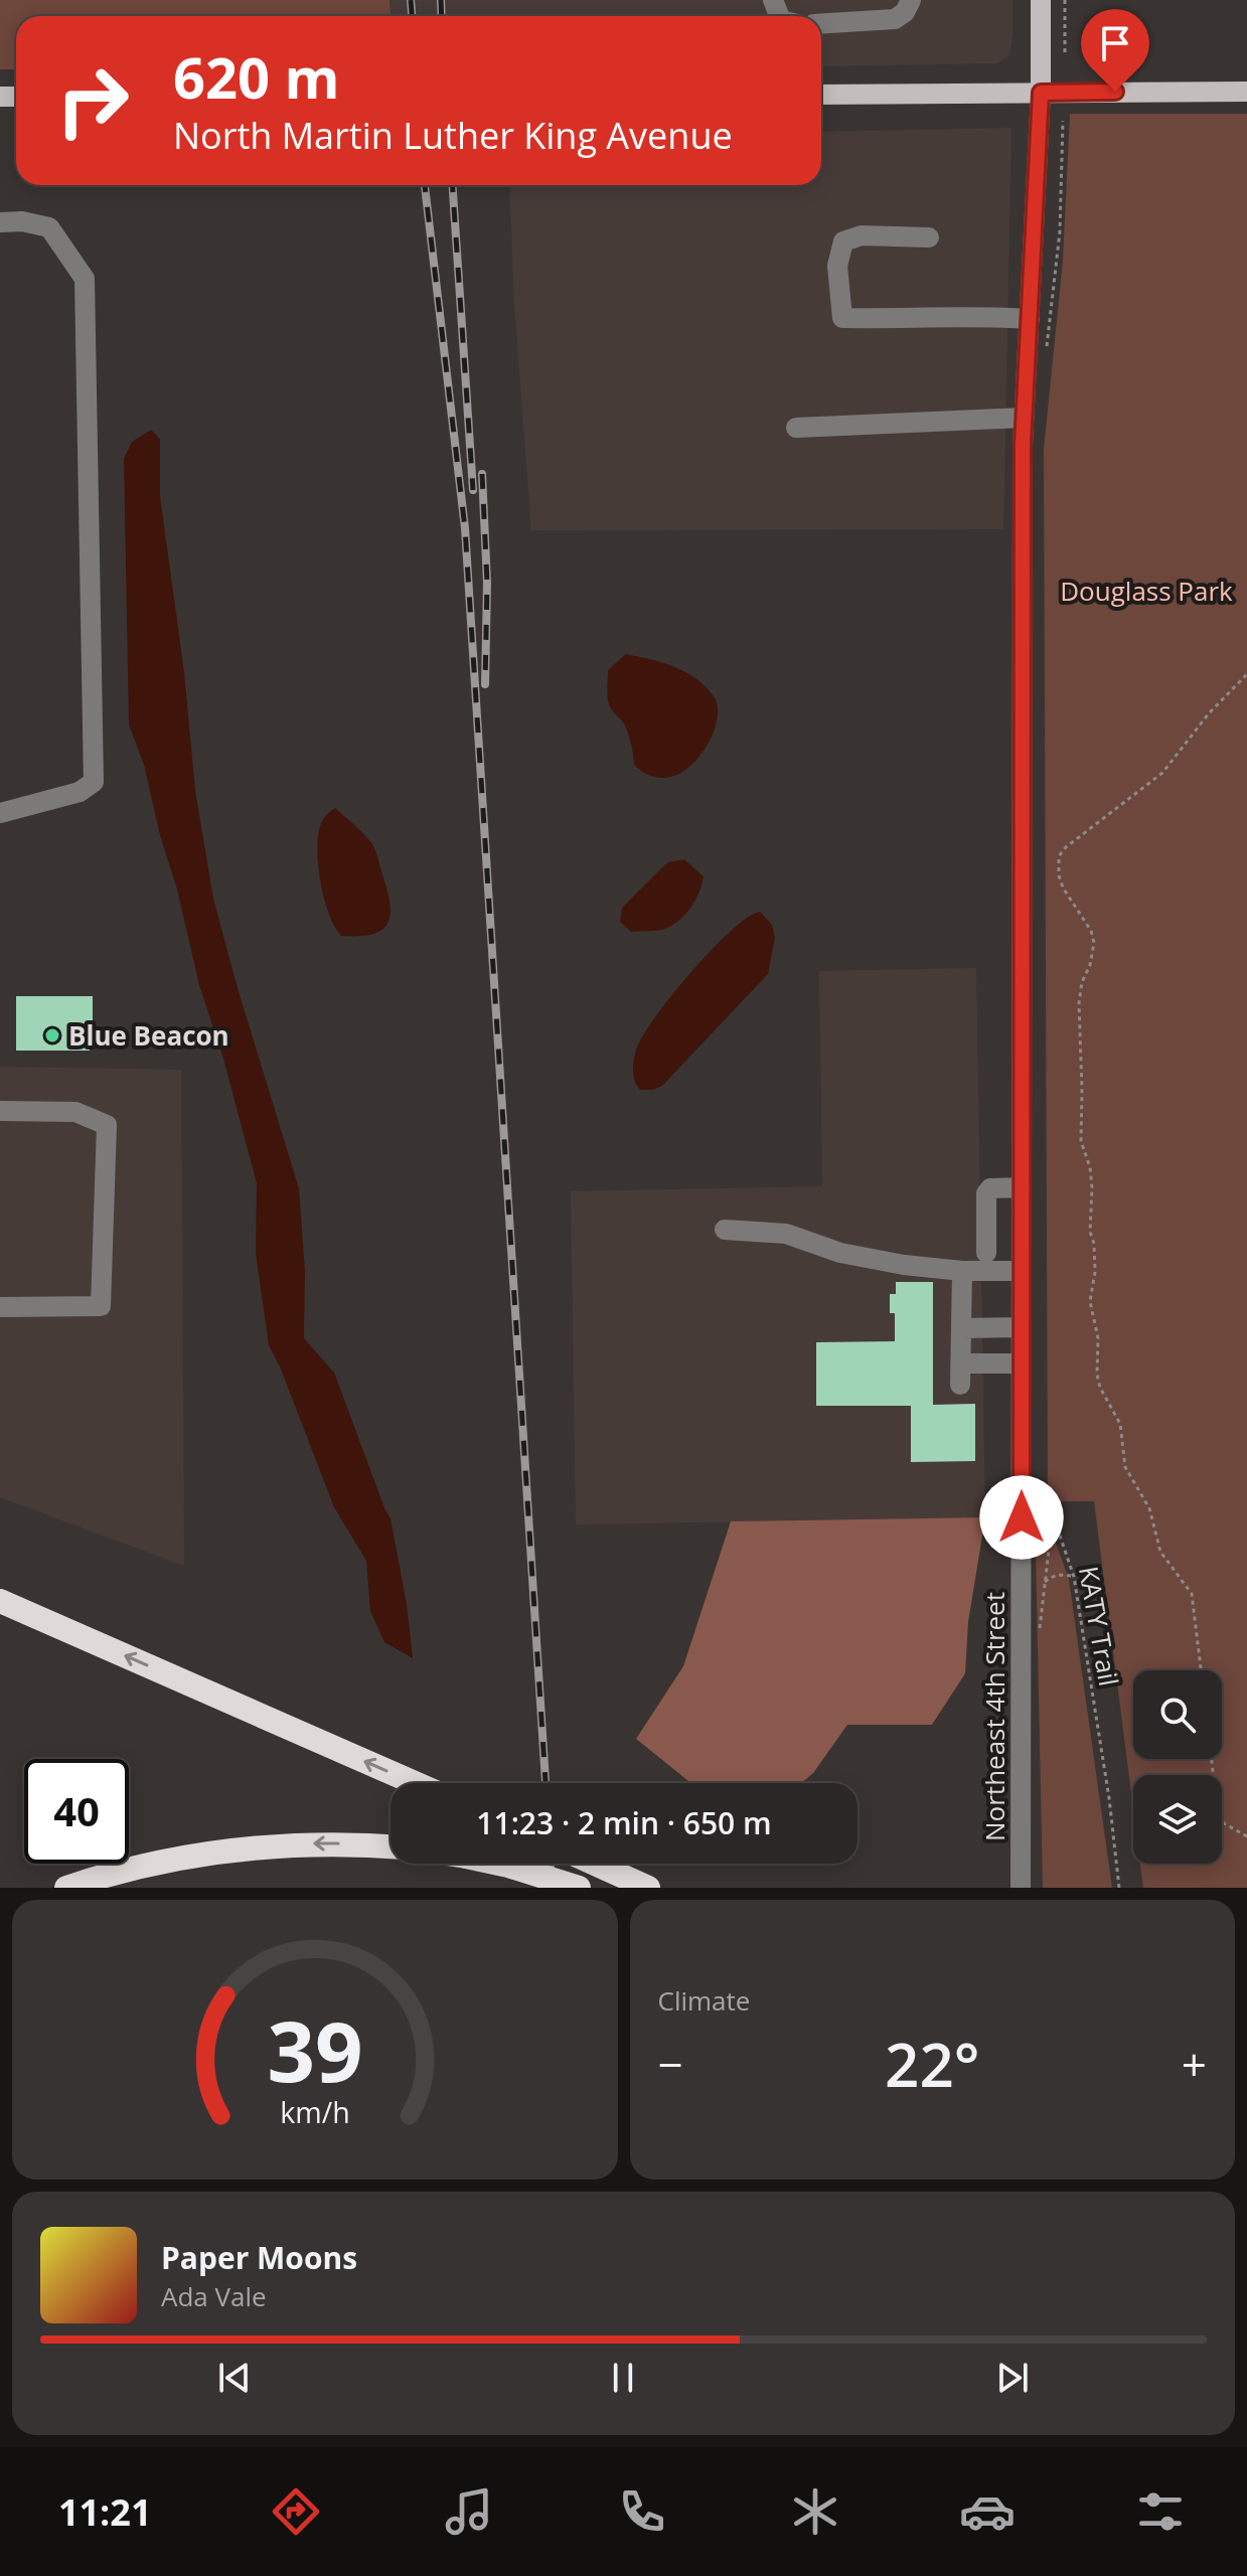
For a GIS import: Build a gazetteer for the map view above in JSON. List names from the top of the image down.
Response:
{
  "streets": {
    "main road": ["Northeast 4th Street"],
    "path": ["KATY Trail"]
  },
  "parks": ["Douglass Park"],
  "places": ["Blue Beacon"],
  "page": {
    "turn": ["620 m", "North Martin Luther King Avenue"],
    "limit": "40",
    "trip": "11:23 · 2 min · 650 m",
    "tile": "Climate",
    "heat": ["−", "22°", "+"],
    "song": ["Paper Moons", "Ada Vale"],
    "tabs": "11:21",
    "gauge": ["39", "km/h"]
  }
}
